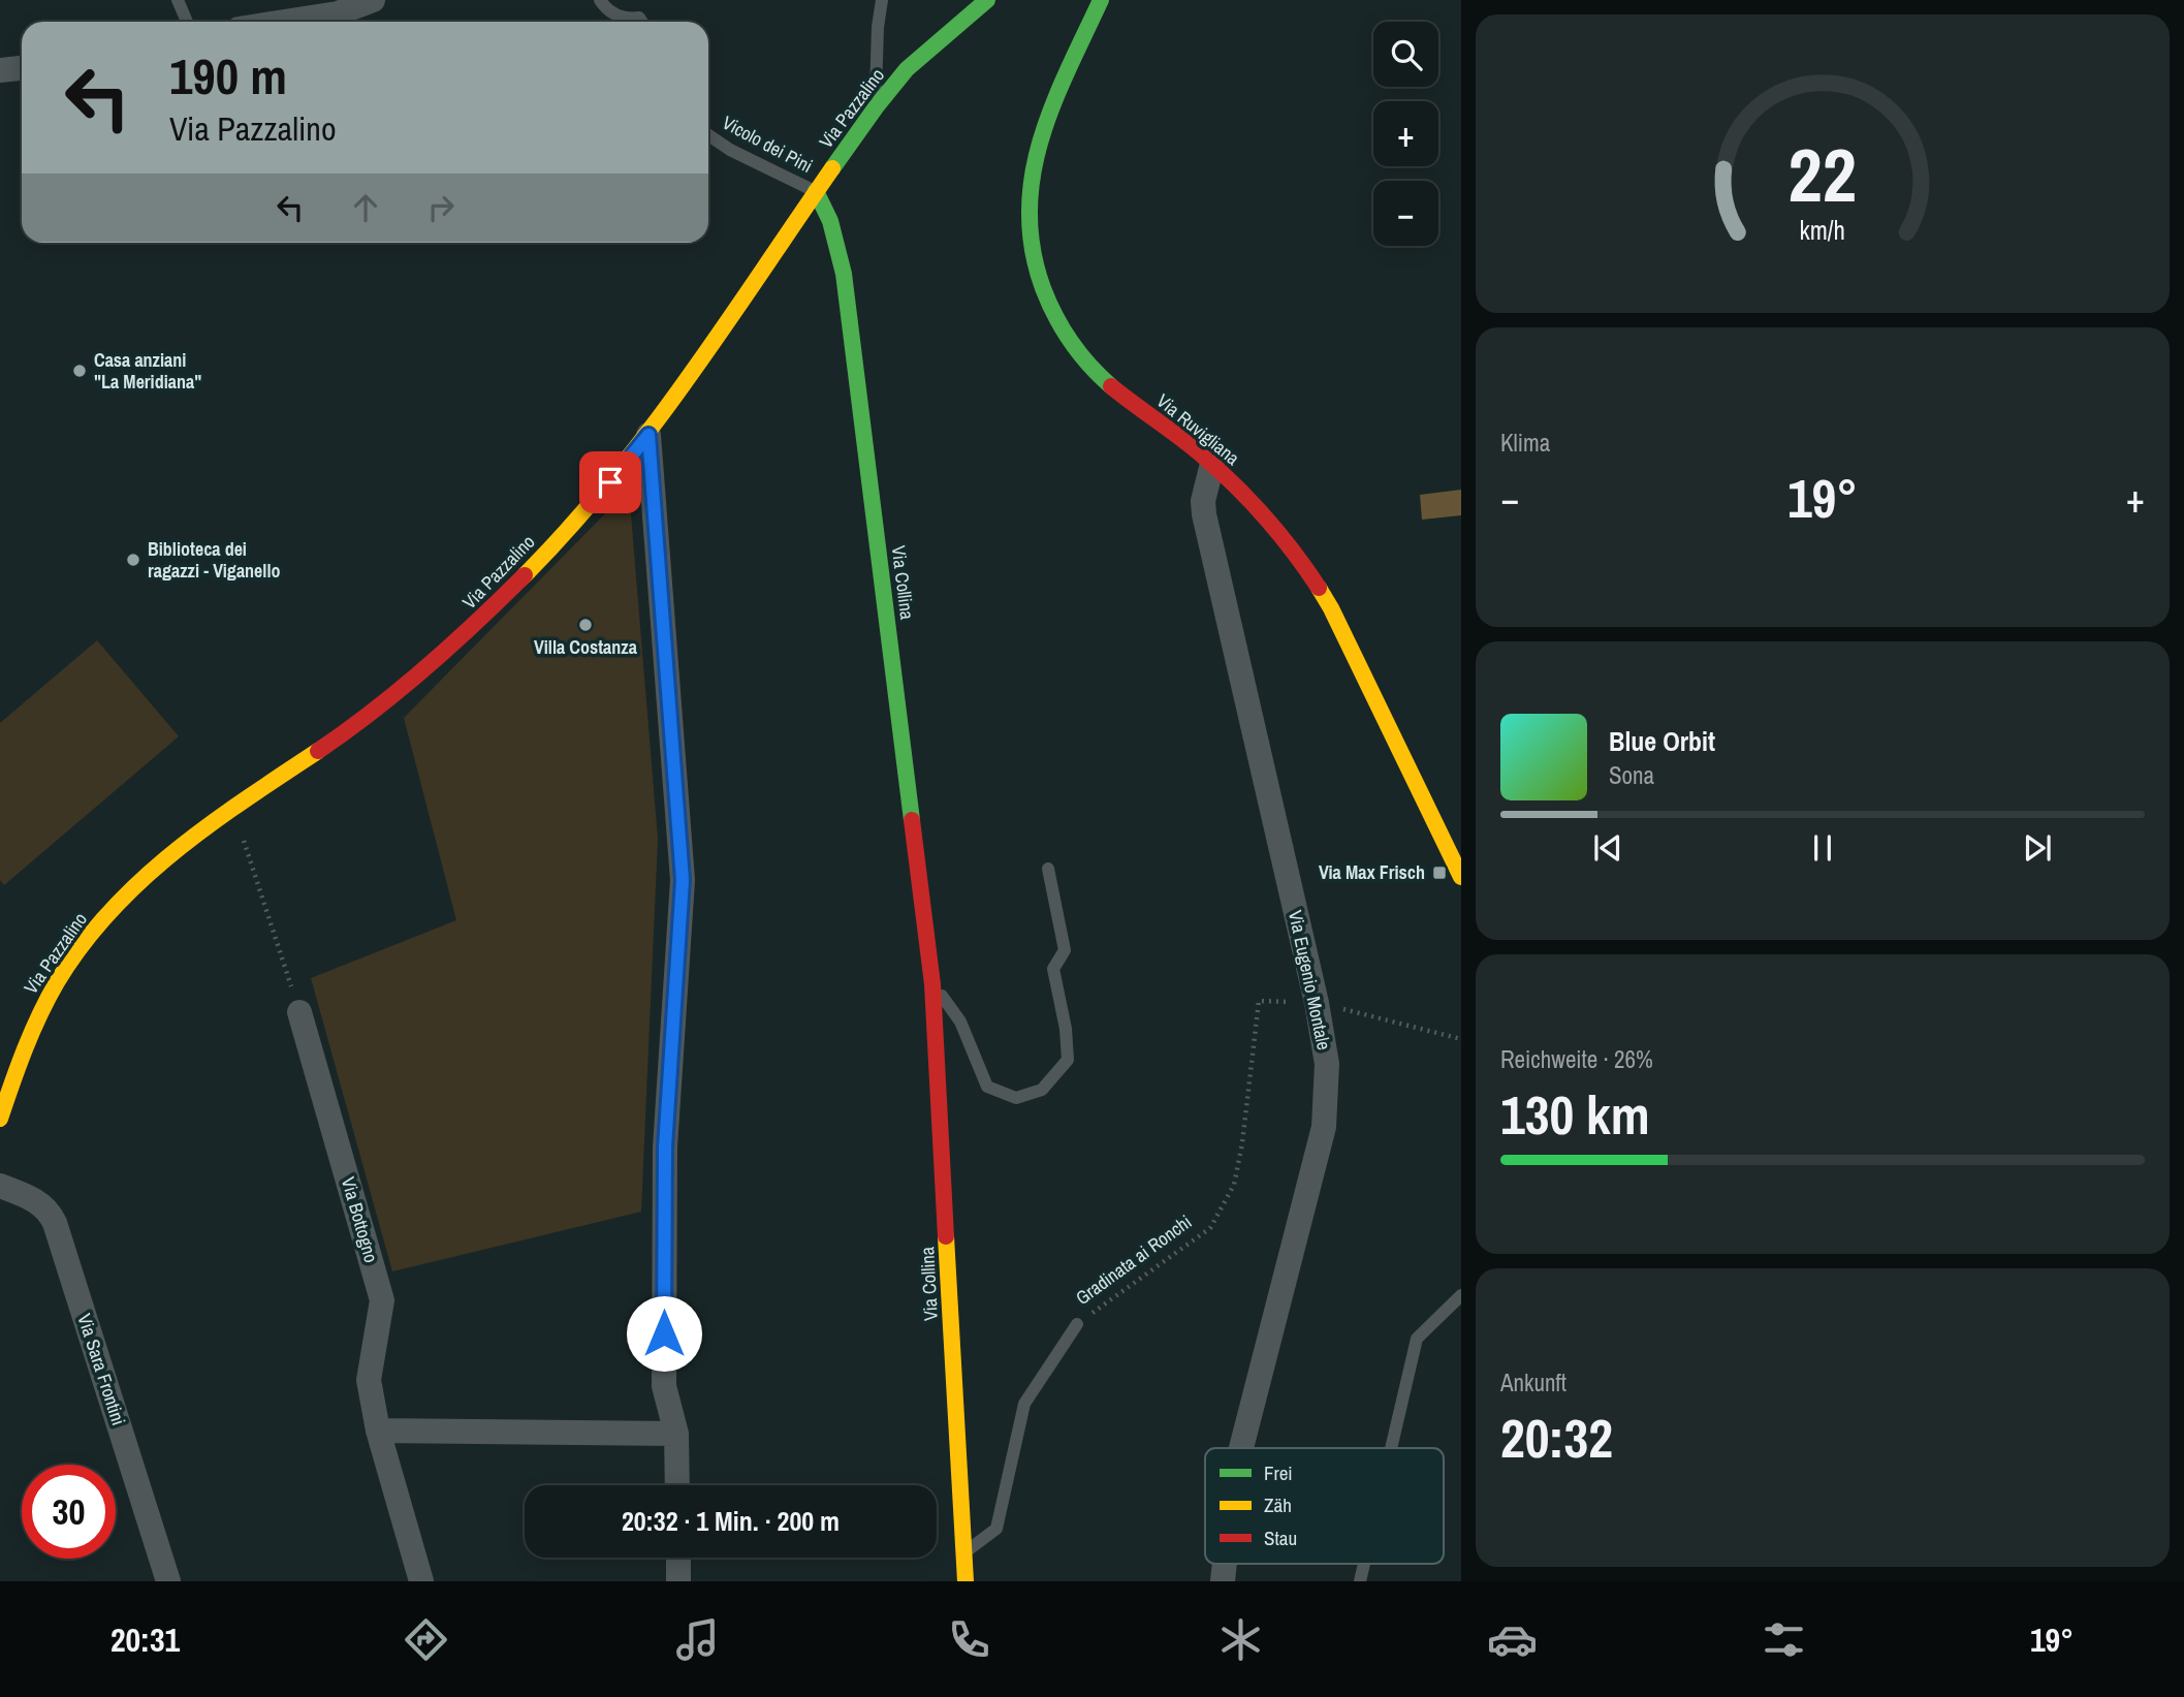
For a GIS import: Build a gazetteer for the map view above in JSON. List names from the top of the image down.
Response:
{
  "streets": {
    "main road": ["Via Pazzalino", "Via Ruvigliana", "Via Collina"],
    "street": ["Via Eugenio Montale", "Via Bottogno", "Via Sara Frontini"],
    "lane": ["Vicolo dei Pini", "Gradinata ai Ronchi"]
  },
  "crossings": [
    ["Via Pazzalino", "Vicolo dei Pini"],
    ["Via Pazzalino", "Via Collina"],
    ["Vicolo dei Pini", "Via Collina"],
    ["Via Ruvigliana", "Via Eugenio Montale"],
    ["Via Collina", "Gradinata ai Ronchi"],
    ["Via Eugenio Montale", "Gradinata ai Ronchi"]
  ],
  "places": {
    "other": ["Casa anziani \"La Meridiana\"", "Biblioteca dei ragazzi - Viganello", "Villa Costanza"],
    "transit": ["Via Max Frisch"]
  },
  "legend": ["Frei", "Zäh", "Stau"],
  "page": {
    "map_buttons": ["+", "−"],
    "turn": ["190 m", "Via Pazzalino"],
    "tile": [
      "Klima",
      ["Reichweite · 26%", "130 km"],
      ["Ankunft", "20:32"]
    ],
    "heat": ["−", "19°", "+"],
    "song": ["Blue Orbit", "Sona"],
    "limit": "30",
    "trip": "20:32 · 1 Min. · 200 m",
    "tabs": ["20:31", "19°"],
    "gauge": ["22", "km/h"]
  }
}
